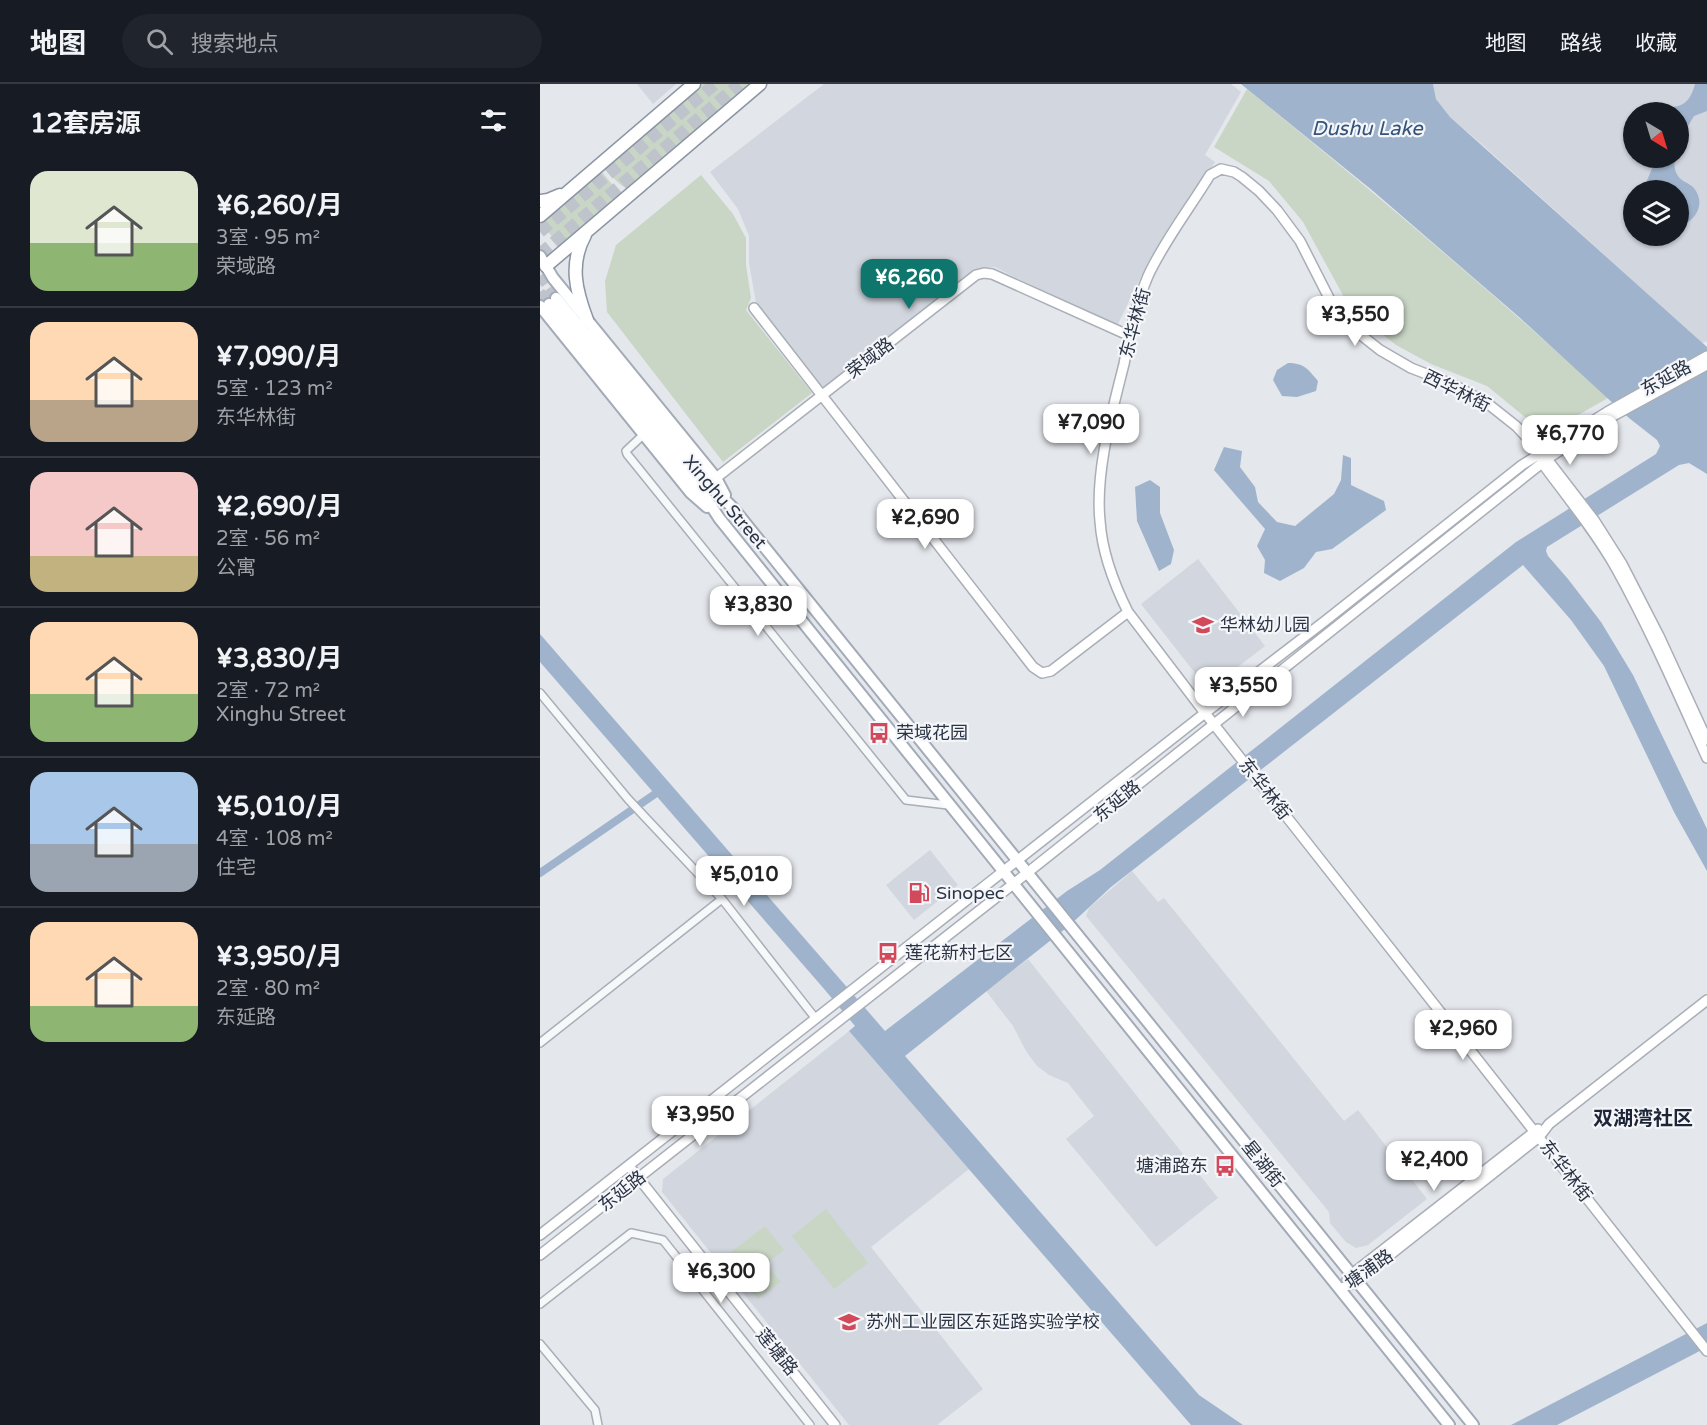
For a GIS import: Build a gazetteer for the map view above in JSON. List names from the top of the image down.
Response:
{
  "streets": {
    "main road": ["Xinghu Street", "星湖街"],
    "street": [
      "东华林街",
      "荣域路",
      "东延路",
      "西华林街",
      "塘浦路",
      "莲塘路"
    ]
  },
  "crossings": [
    ["东华林街", "荣域路"],
    ["东华林街", "东延路"],
    ["东华林街", "西华林街"],
    ["东华林街", "塘浦路"],
    ["东延路", "西华林街"],
    ["东延路", "Xinghu Street"],
    ["东延路", "莲塘路"],
    ["Xinghu Street", "星湖街"],
    ["星湖街", "塘浦路"]
  ],
  "districts": ["双湖湾社区"],
  "water": ["Dushu Lake"],
  "places": {
    "school or university": ["华林幼儿园", "苏州工业园区东延路实验学校"],
    "bus stop": ["荣域花园", "莲花新村七区", "塘浦路东"],
    "fuel station": ["Sinopec"]
  },
  "north": "bottom right",
  "page": {
    "header": "地图",
    "search": "搜索地点",
    "nav": ["地图", "路线", "收藏"],
    "heading": "12套房源",
    "list": [
      {
        "name": "¥6,260/月",
        "note": "3室 · 95 m² · 荣域路"
      },
      {
        "name": "¥7,090/月",
        "note": "5室 · 123 m² · 东华林街"
      },
      {
        "name": "¥2,690/月",
        "note": "2室 · 56 m² · 公寓"
      },
      {
        "name": "¥3,830/月",
        "note": "2室 · 72 m² · Xinghu Street"
      },
      {
        "name": "¥5,010/月",
        "note": "4室 · 108 m² · 住宅"
      },
      {
        "name": "¥3,950/月",
        "note": "2室 · 80 m² · 东延路"
      }
    ],
    "price": [
      "¥6,260",
      "¥3,550",
      "¥7,090",
      "¥6,770",
      "¥2,690",
      "¥3,830",
      "¥3,550",
      "¥5,010",
      "¥2,960",
      "¥3,950",
      "¥2,400",
      "¥6,300"
    ]
  }
}
